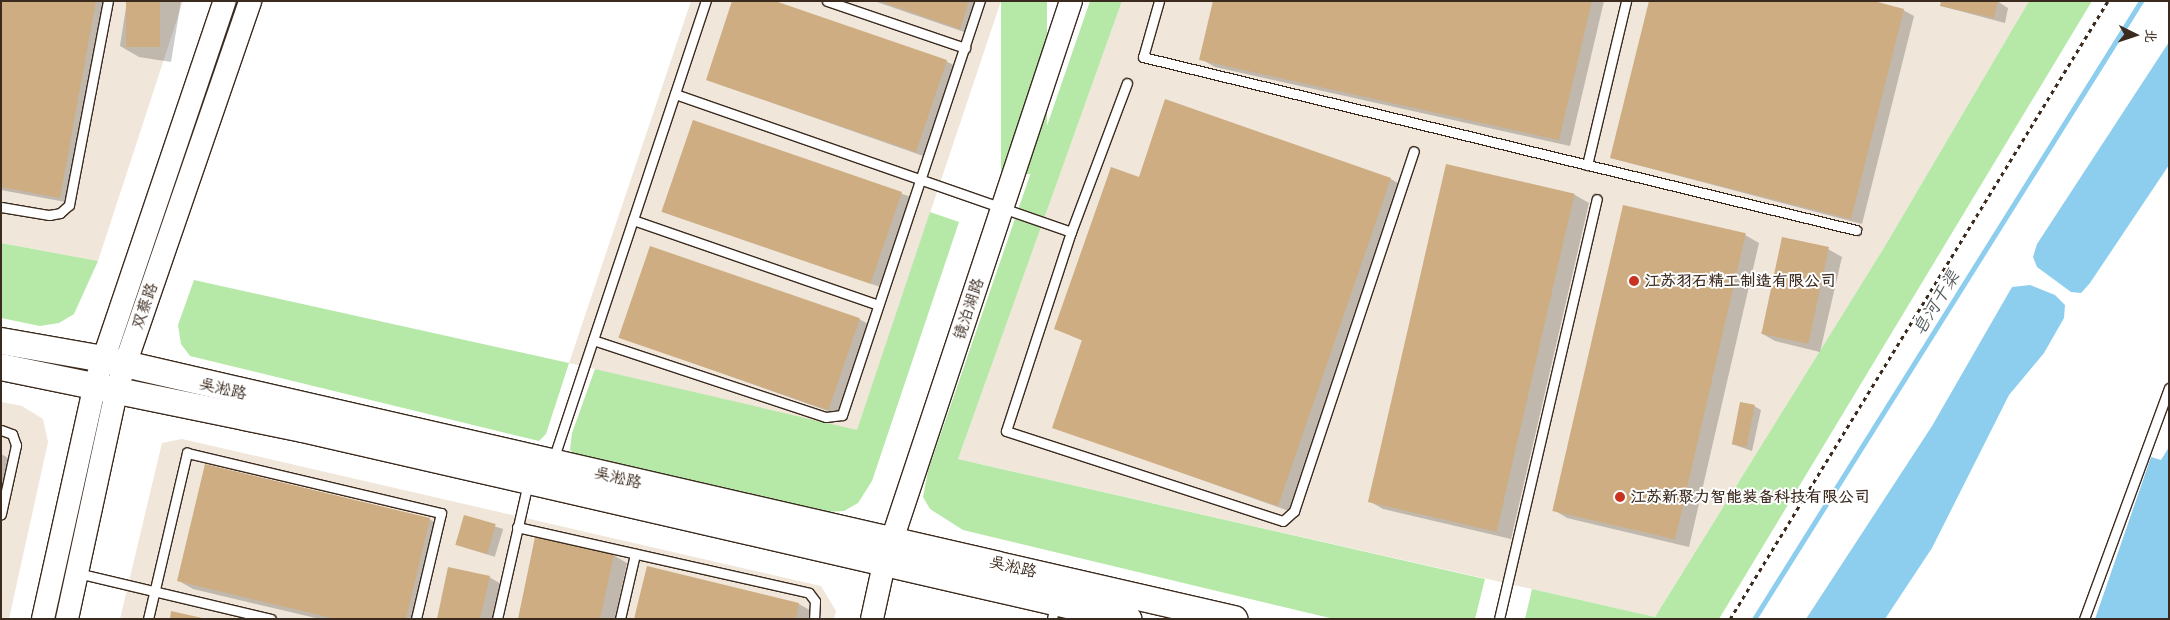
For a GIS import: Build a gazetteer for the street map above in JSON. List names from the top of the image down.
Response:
{
  "streets": {
    "main road": ["吴淞路"],
    "street": ["双蔡路", "镜泊湖路"]
  },
  "crossings": [
    ["双蔡路", "吴淞路"],
    ["镜泊湖路", "吴淞路"]
  ],
  "water": ["皂河干渠"],
  "places": ["江苏羽石精工制造有限公司", "江苏新聚力智能装备科技有限公司"],
  "north": "right"
}
